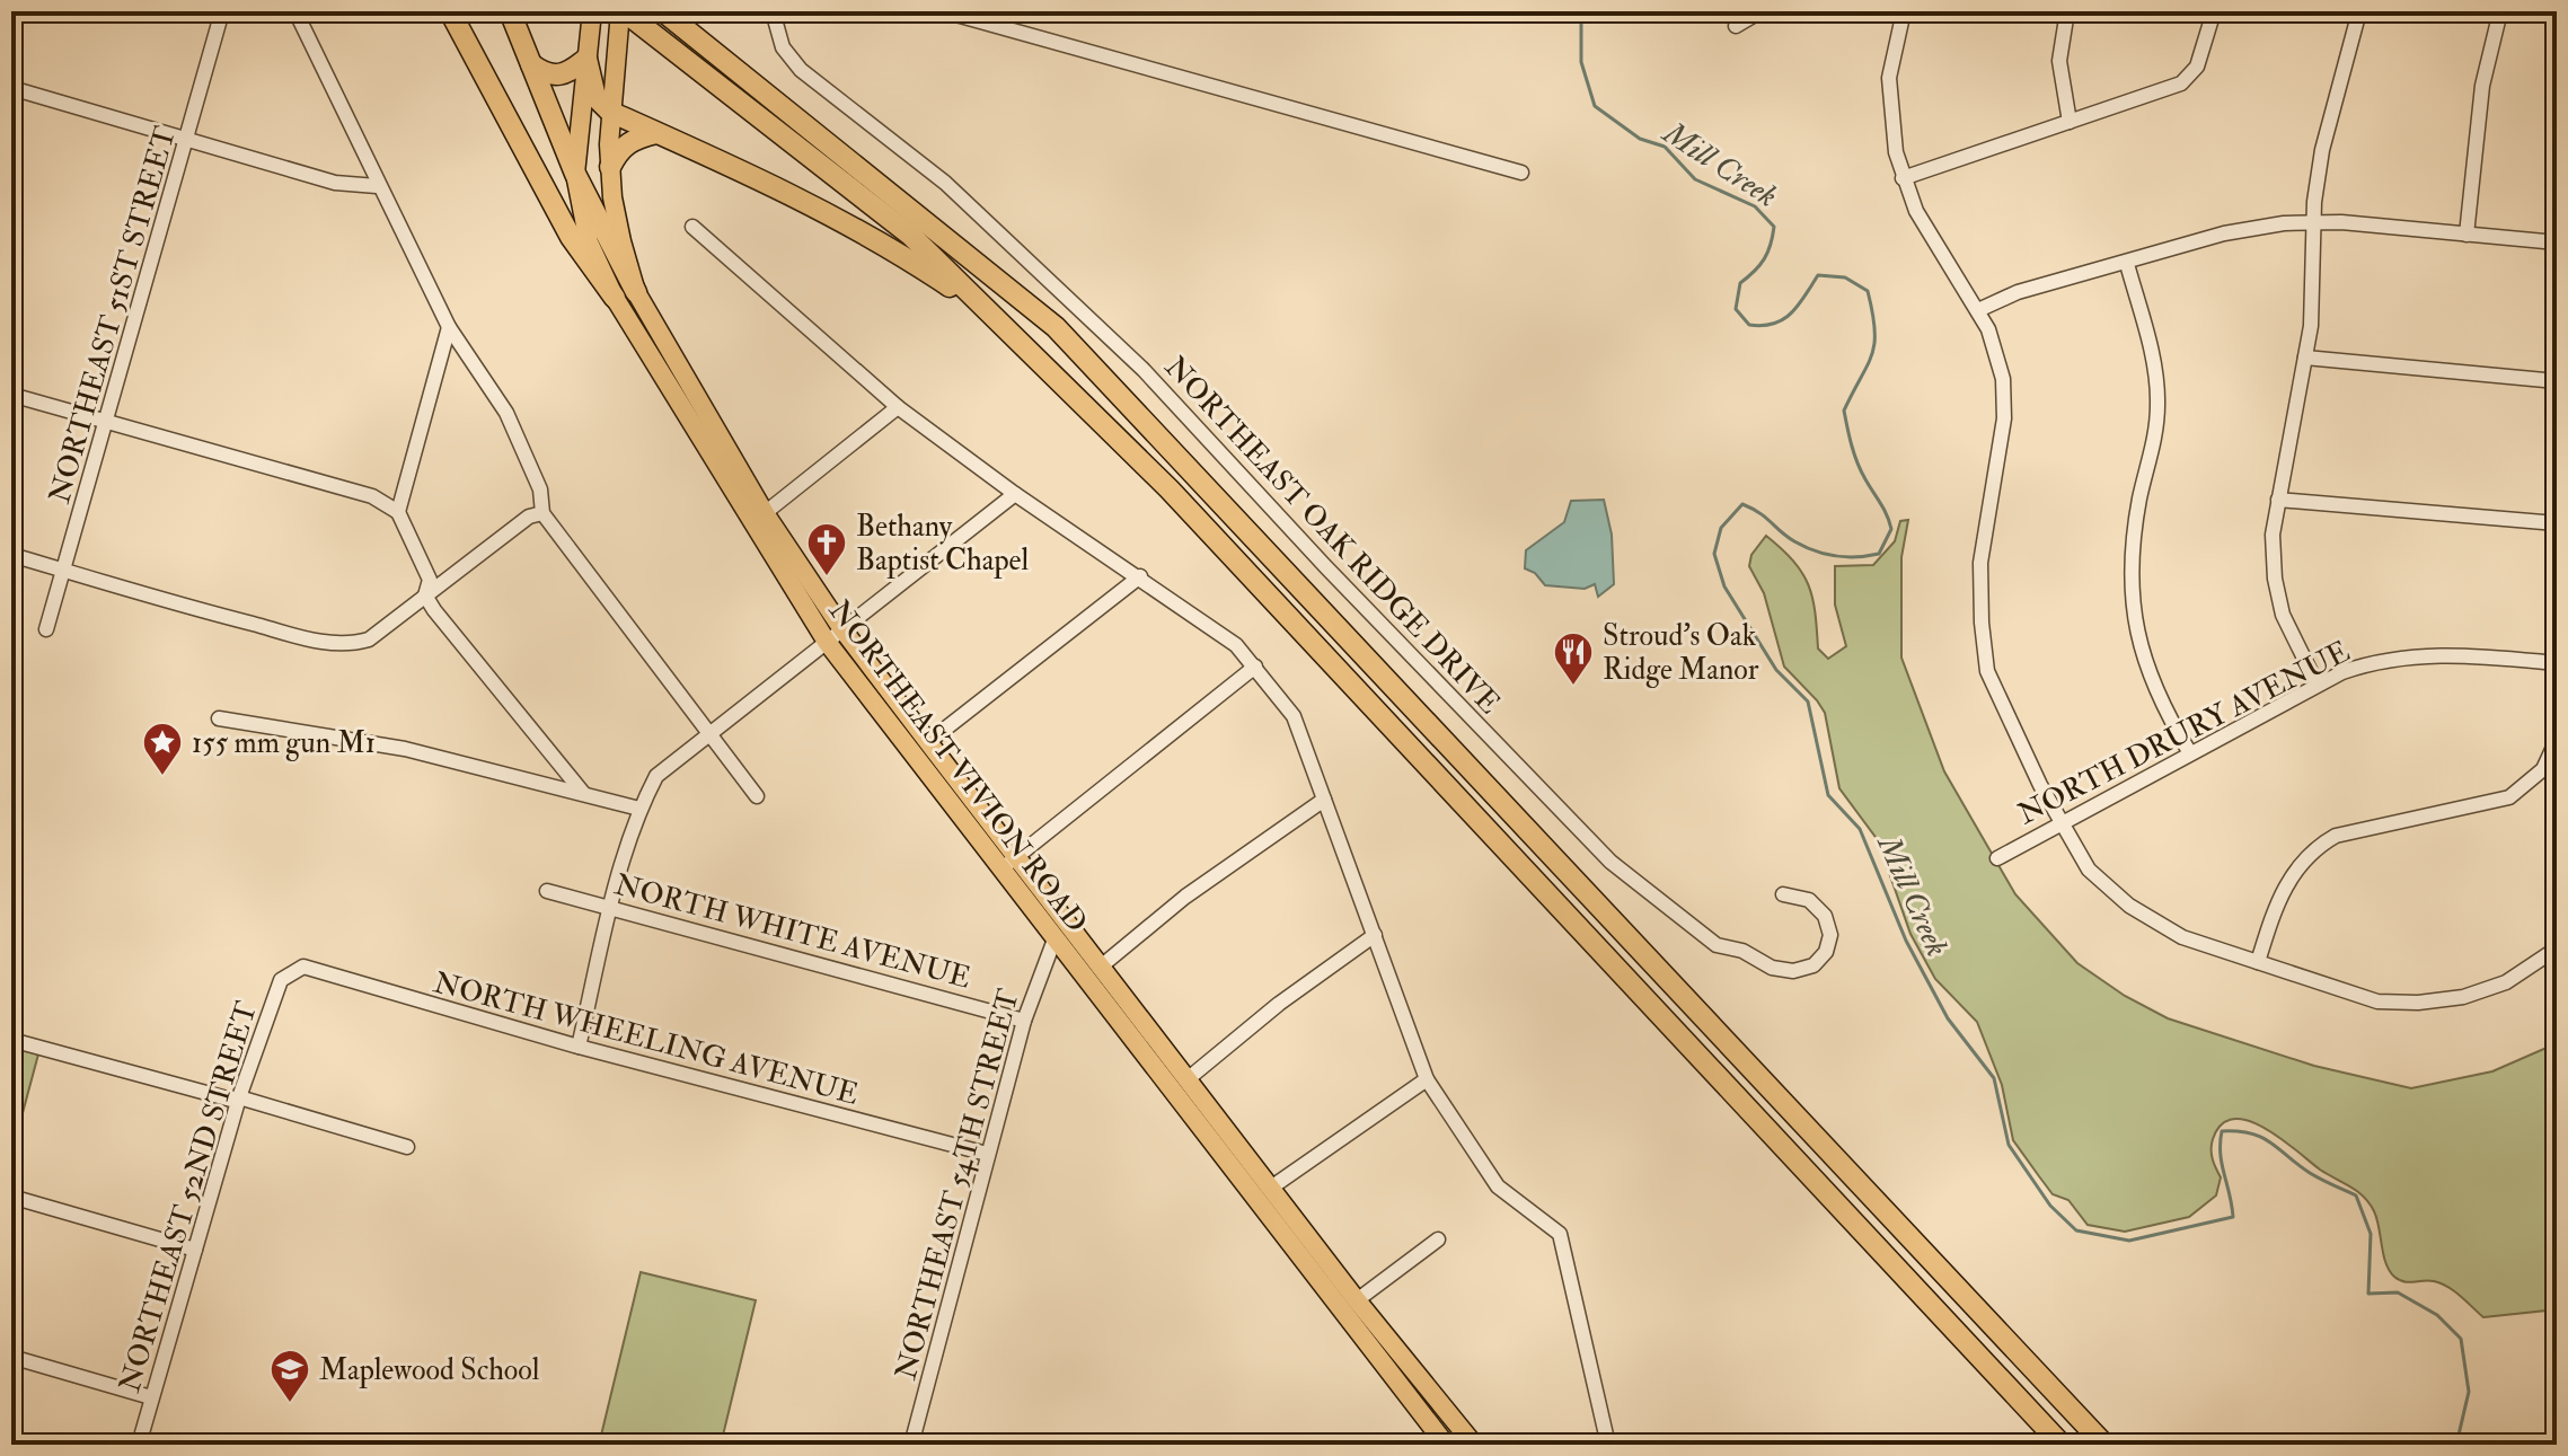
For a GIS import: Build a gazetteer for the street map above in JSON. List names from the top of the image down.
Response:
{
  "streets": {
    "main road": ["NORTHEAST VIVION ROAD"],
    "street": [
      "NORTHEAST 51ST STREET",
      "NORTHEAST OAK RIDGE DRIVE",
      "NORTH DRURY AVENUE",
      "NORTH WHITE AVENUE",
      "NORTH WHEELING AVENUE",
      "NORTHEAST 54TH STREET",
      "NORTHEAST 52ND STREET"
    ]
  },
  "crossings": [
    ["NORTHEAST VIVION ROAD", "NORTHEAST 54TH STREET"],
    ["NORTH WHITE AVENUE", "NORTHEAST 54TH STREET"],
    ["NORTH WHEELING AVENUE", "NORTHEAST 54TH STREET"],
    ["NORTH WHEELING AVENUE", "NORTHEAST 52ND STREET"]
  ],
  "water": ["Mill Creek"],
  "places": {
    "church": ["Bethany Baptist Chapel"],
    "restaurant": ["Stroud's Oak Ridge Manor"],
    "place": ["155 mm gun M1"],
    "school or university": ["Maplewood School"]
  }
}
